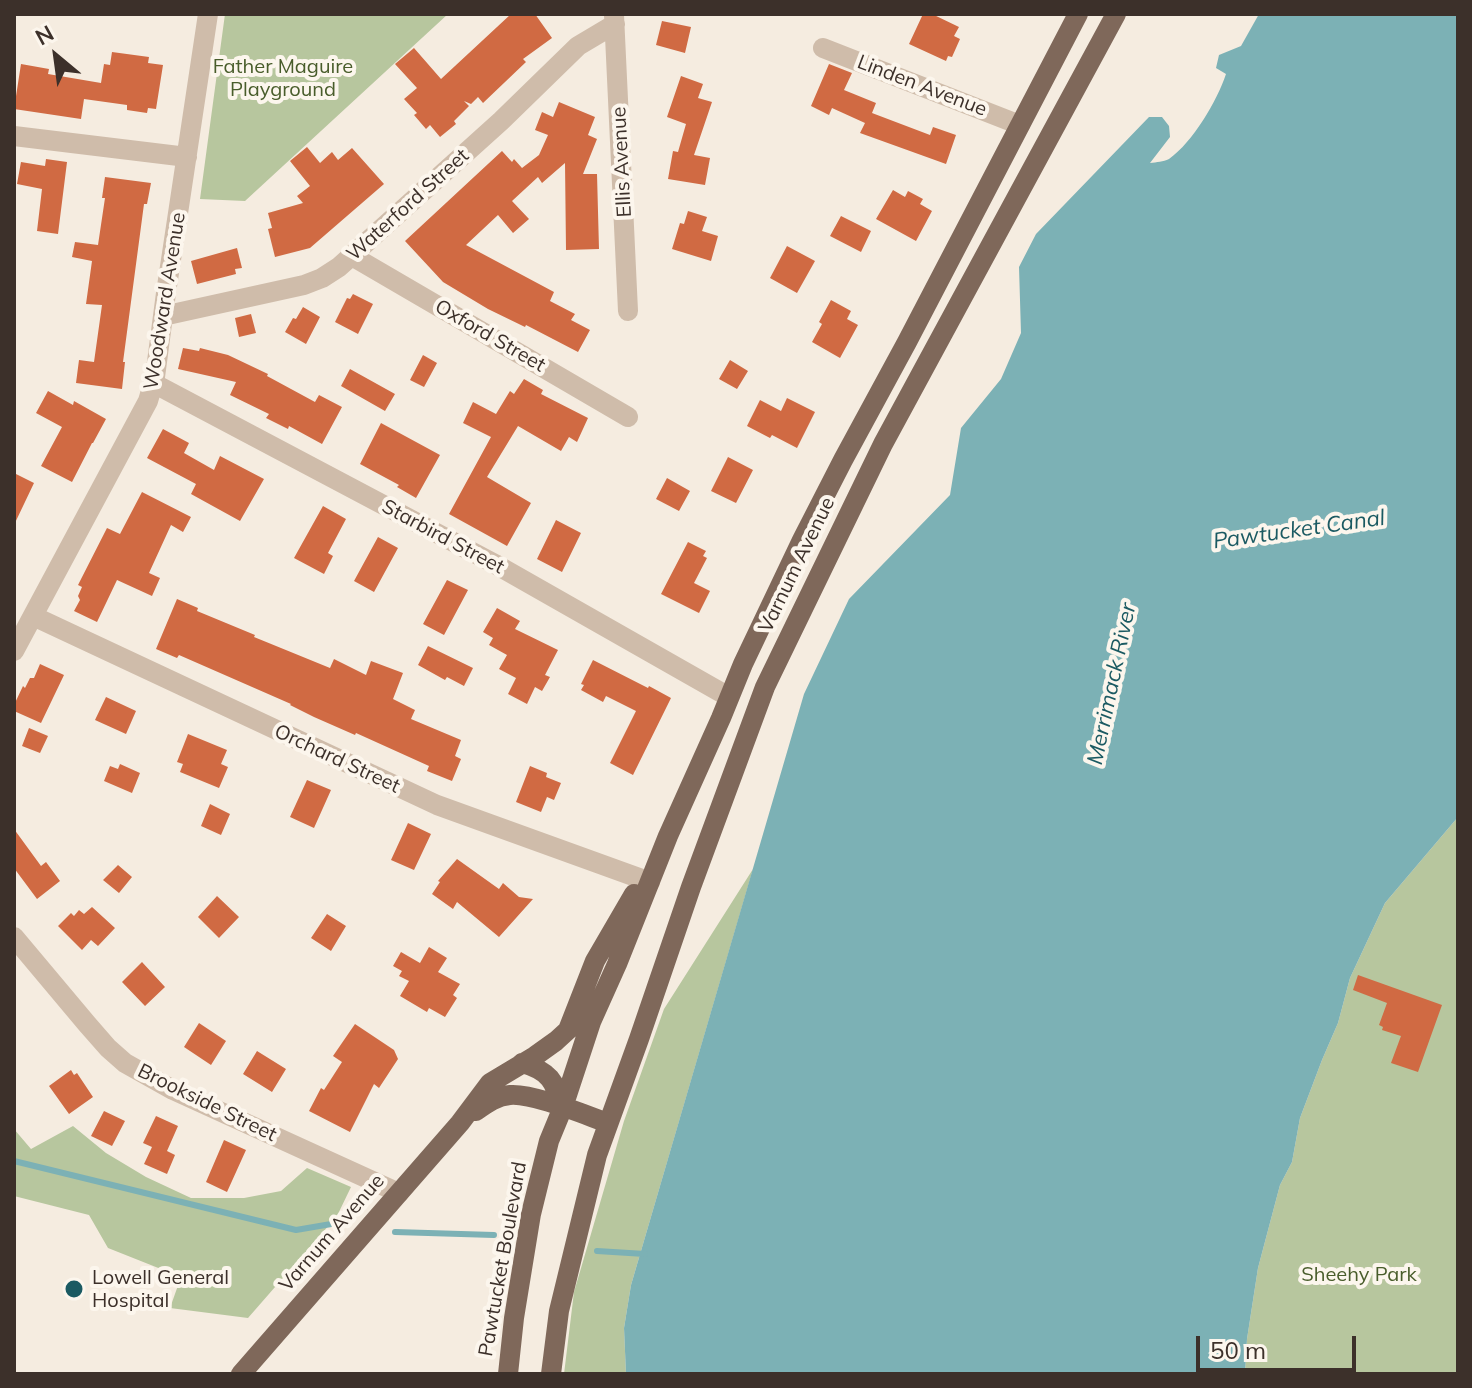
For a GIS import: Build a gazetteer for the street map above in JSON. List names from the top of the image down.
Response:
{
  "streets": {
    "main road": ["Varnum Avenue", "Pawtucket Boulevard"],
    "street": [
      "Linden Avenue",
      "Ellis Avenue",
      "Waterford Street",
      "Woodward Avenue",
      "Oxford Street",
      "Starbird Street",
      "Orchard Street",
      "Brookside Street"
    ]
  },
  "crossings": [
    ["Linden Avenue", "Varnum Avenue"],
    ["Ellis Avenue", "Waterford Street"],
    ["Waterford Street", "Woodward Avenue"],
    ["Waterford Street", "Oxford Street"],
    ["Woodward Avenue", "Starbird Street"],
    ["Woodward Avenue", "Orchard Street"],
    ["Starbird Street", "Varnum Avenue"],
    ["Varnum Avenue", "Orchard Street"],
    ["Varnum Avenue", "Brookside Street"],
    ["Varnum Avenue", "Pawtucket Boulevard"]
  ],
  "water": ["Pawtucket Canal", "Merrimack River"],
  "parks": ["Father Maguire Playground", "Sheehy Park"],
  "places": ["Lowell General Hospital"],
  "scale_bar": "50 m",
  "north": "top left"
}
